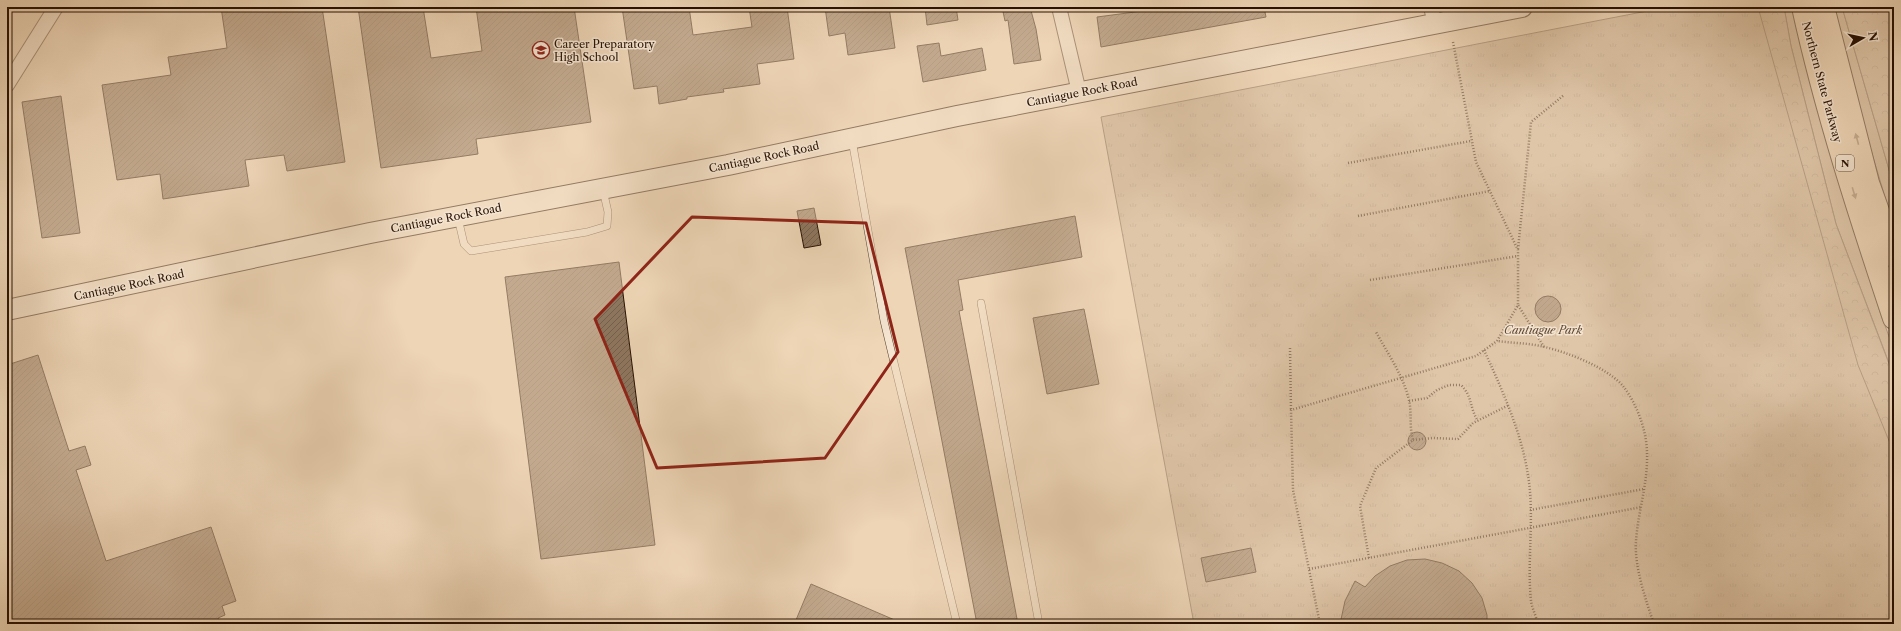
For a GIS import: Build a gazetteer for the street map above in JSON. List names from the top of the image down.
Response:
{
  "streets": {
    "highway": ["Northern State Parkway", "N"],
    "main road": ["Cantiague Rock Road"]
  },
  "parks": ["Cantiague Park"],
  "places": {
    "school or university": ["Career Preparatory High School"]
  },
  "north": "right"
}
